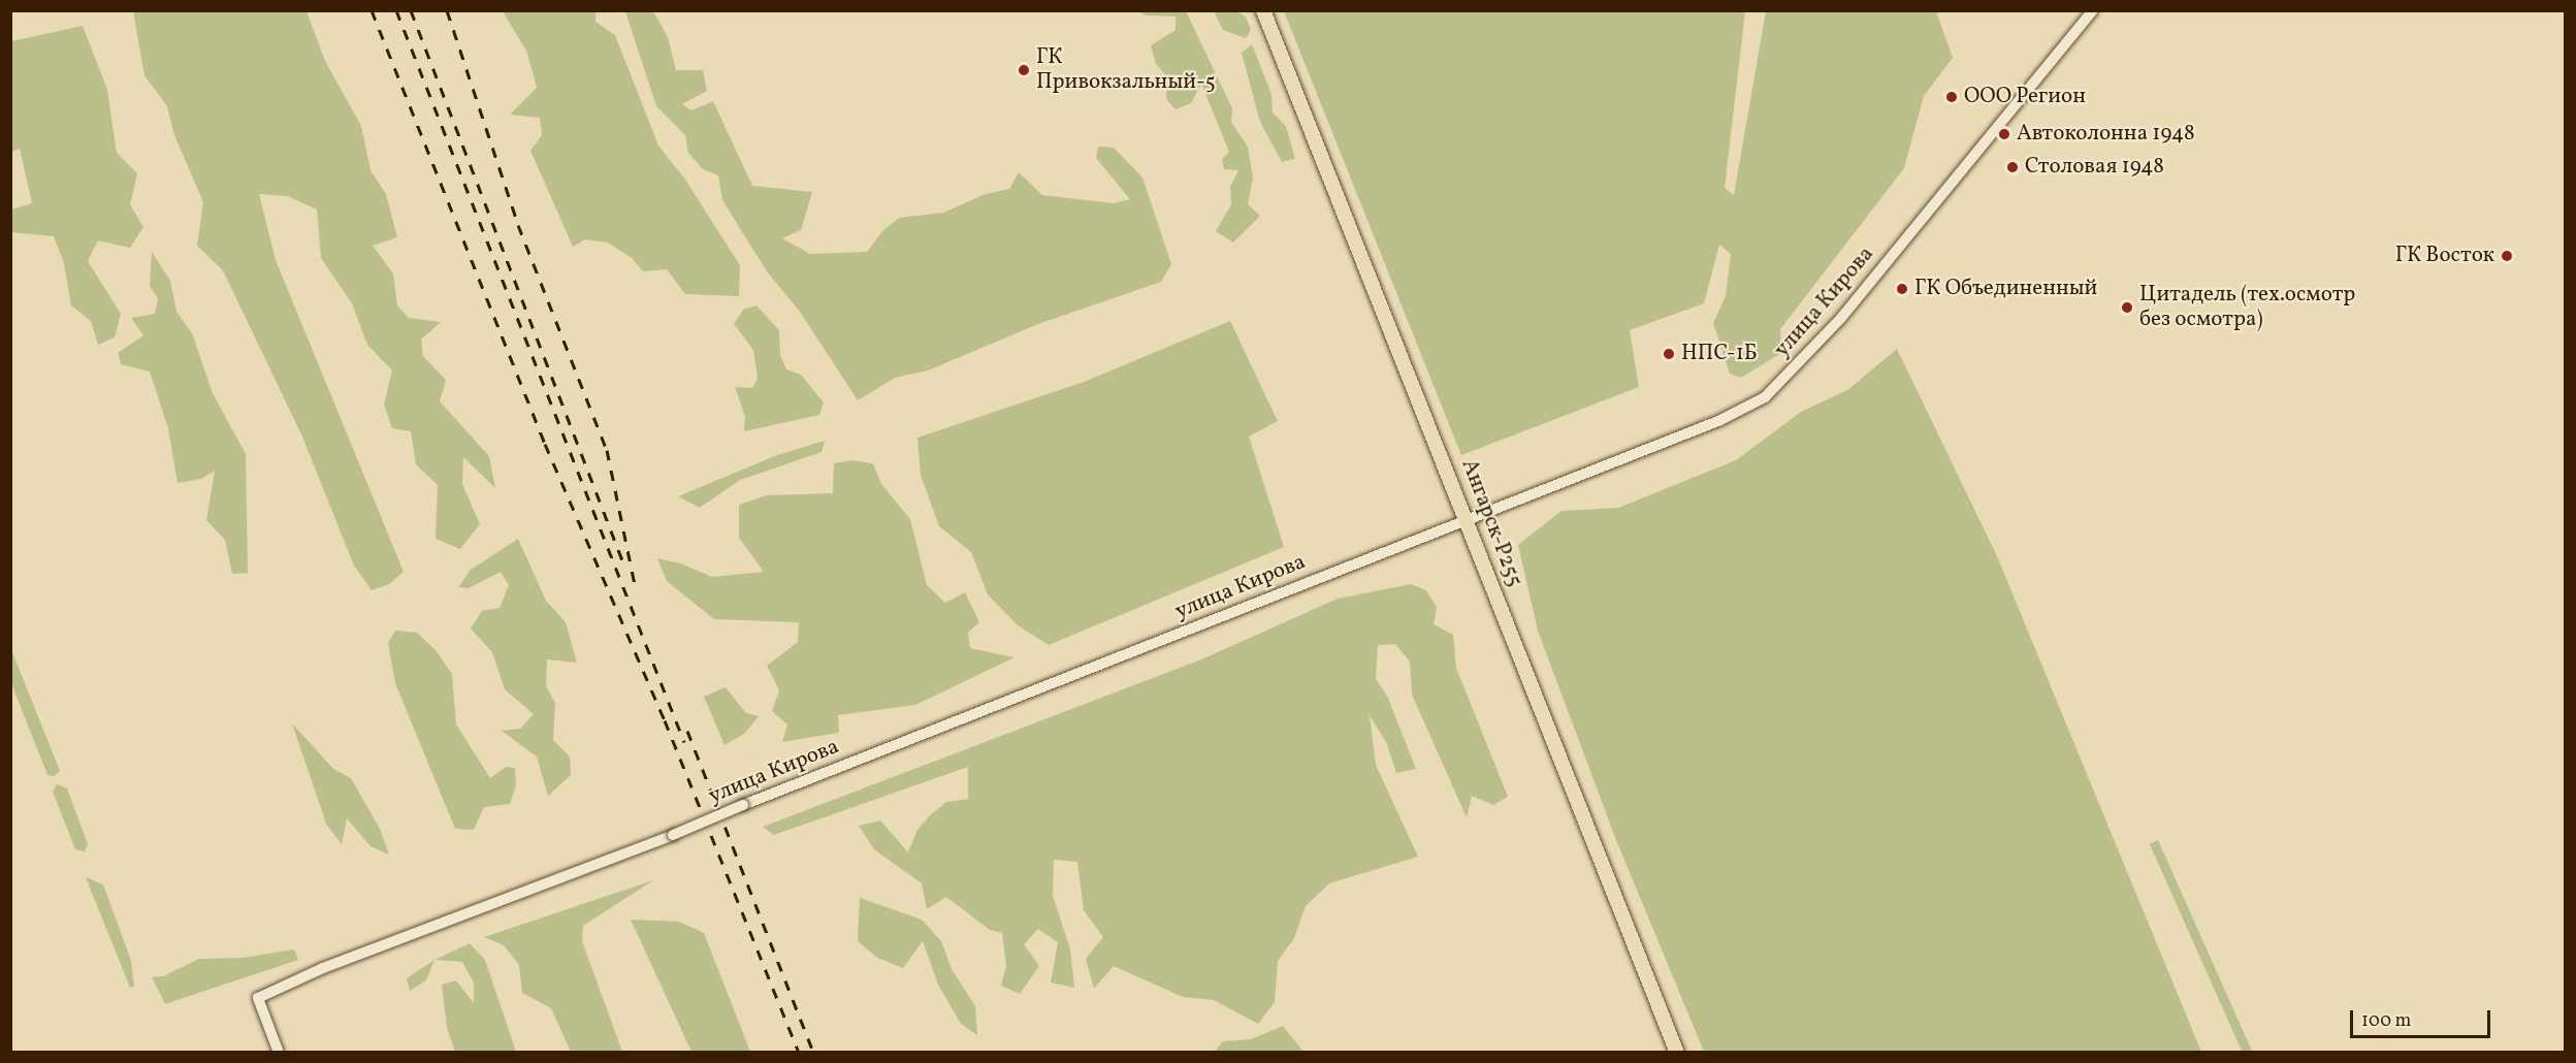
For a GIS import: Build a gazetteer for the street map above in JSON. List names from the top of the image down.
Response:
{
  "streets": {
    "main road": ["Ангарск-Р255"],
    "street": ["улица Кирова"]
  },
  "crossings": [
    ["улица Кирова", "Ангарск-Р255"]
  ],
  "places": [
    "ГК Привокзальный-5",
    "ООО Регион",
    "Автоколонна 1948",
    "Столовая 1948",
    "ГК Восток",
    "ГК Объединенный",
    "Цитадель (тех.осмотр без осмотра)",
    "НПС-1Б"
  ],
  "scale_bar": "100 m"
}
